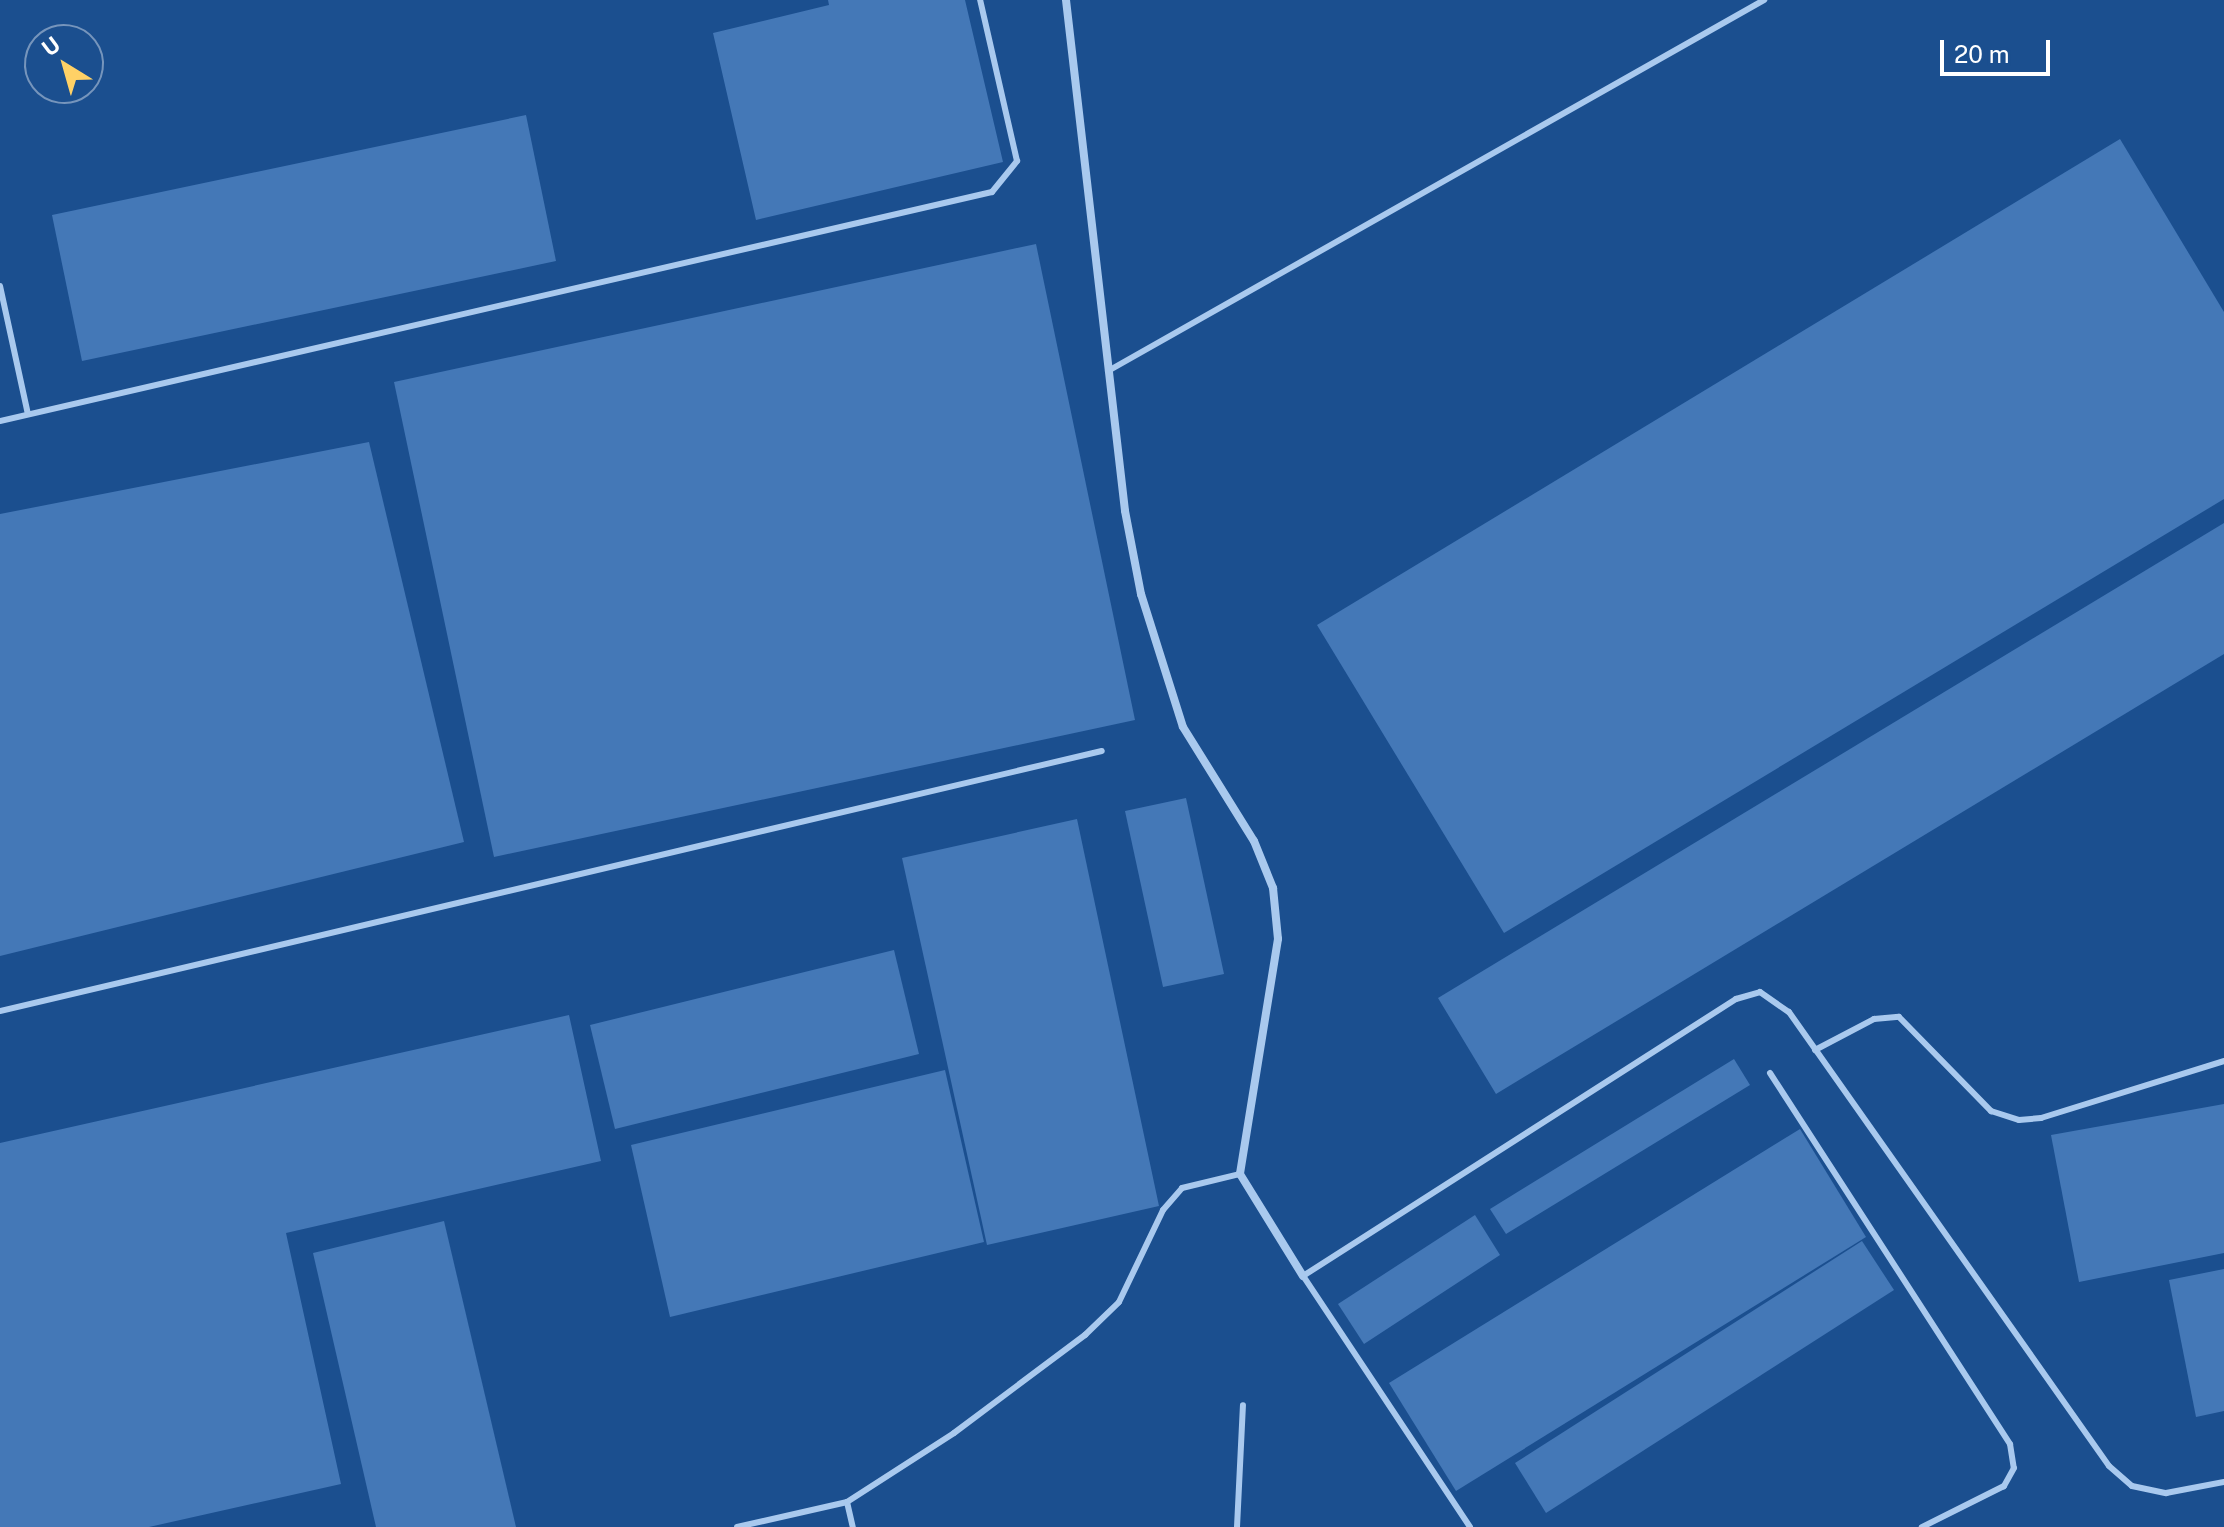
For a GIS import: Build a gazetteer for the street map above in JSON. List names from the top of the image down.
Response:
{
  "scale_bar": "20 m",
  "north": "top left"
}
